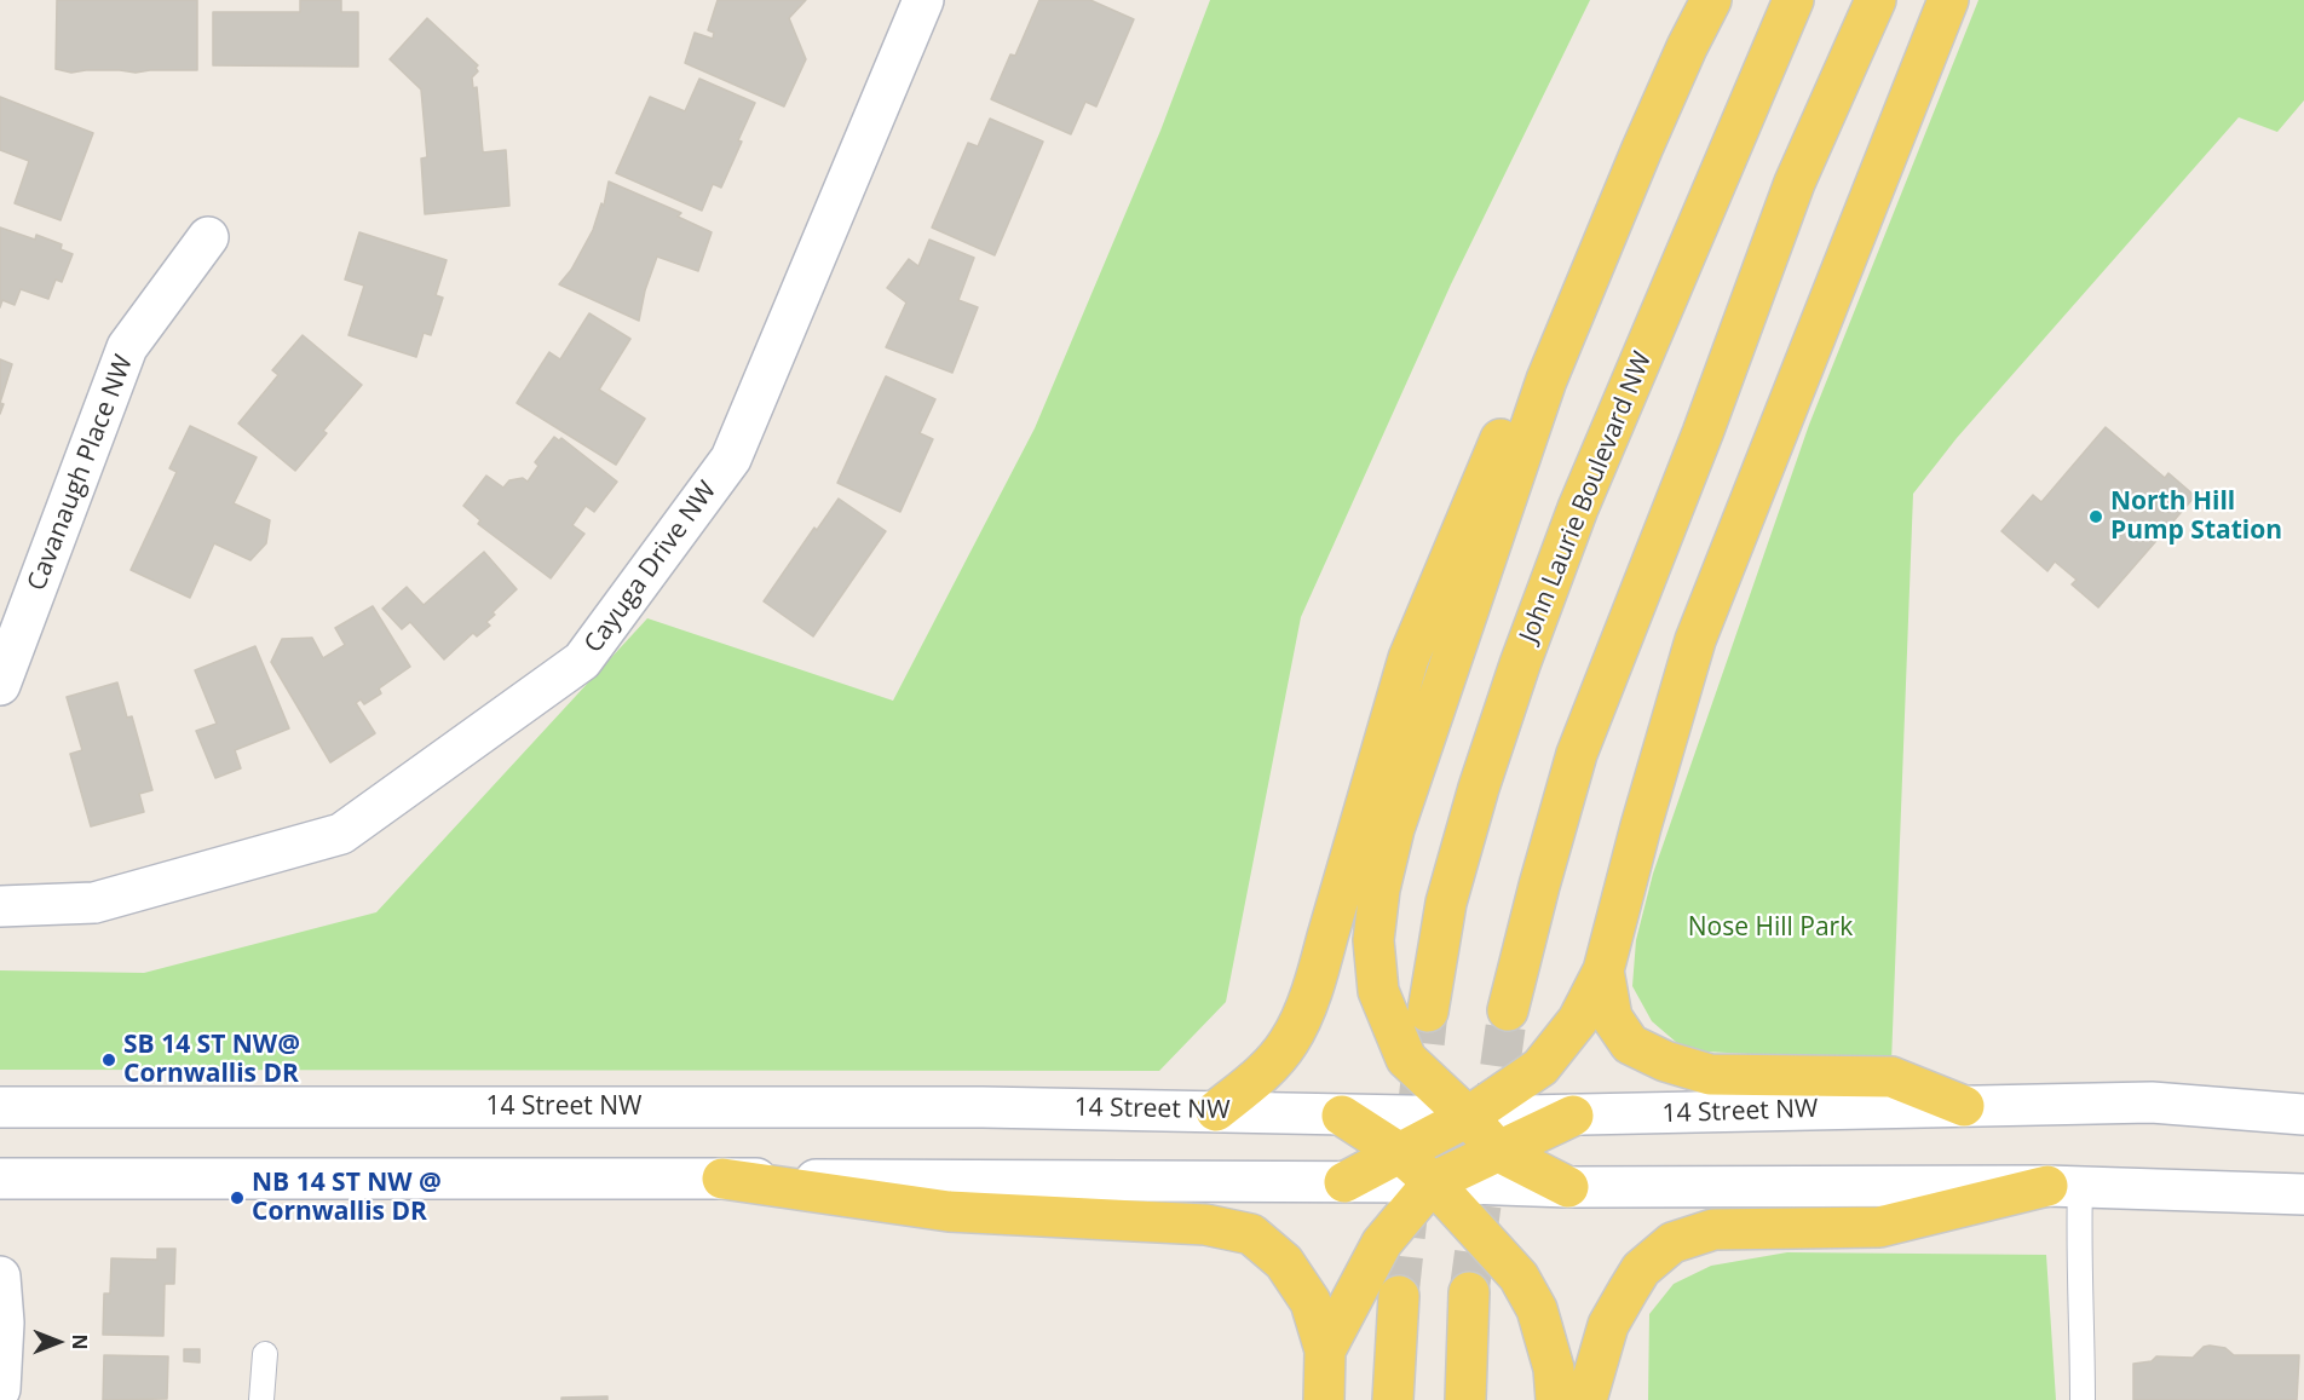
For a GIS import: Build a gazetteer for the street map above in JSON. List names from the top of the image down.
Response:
{
  "streets": {
    "main road": [
      "Cavanaugh Place NW",
      "John Laurie Boulevard NW",
      "Cayuga Drive NW",
      "14 Street NW"
    ]
  },
  "parks": ["Nose Hill Park"],
  "places": ["North Hill Pump Station", "SB 14 ST NW@ Cornwallis DR", "NB 14 ST NW @ Cornwallis DR"],
  "north": "right"
}
